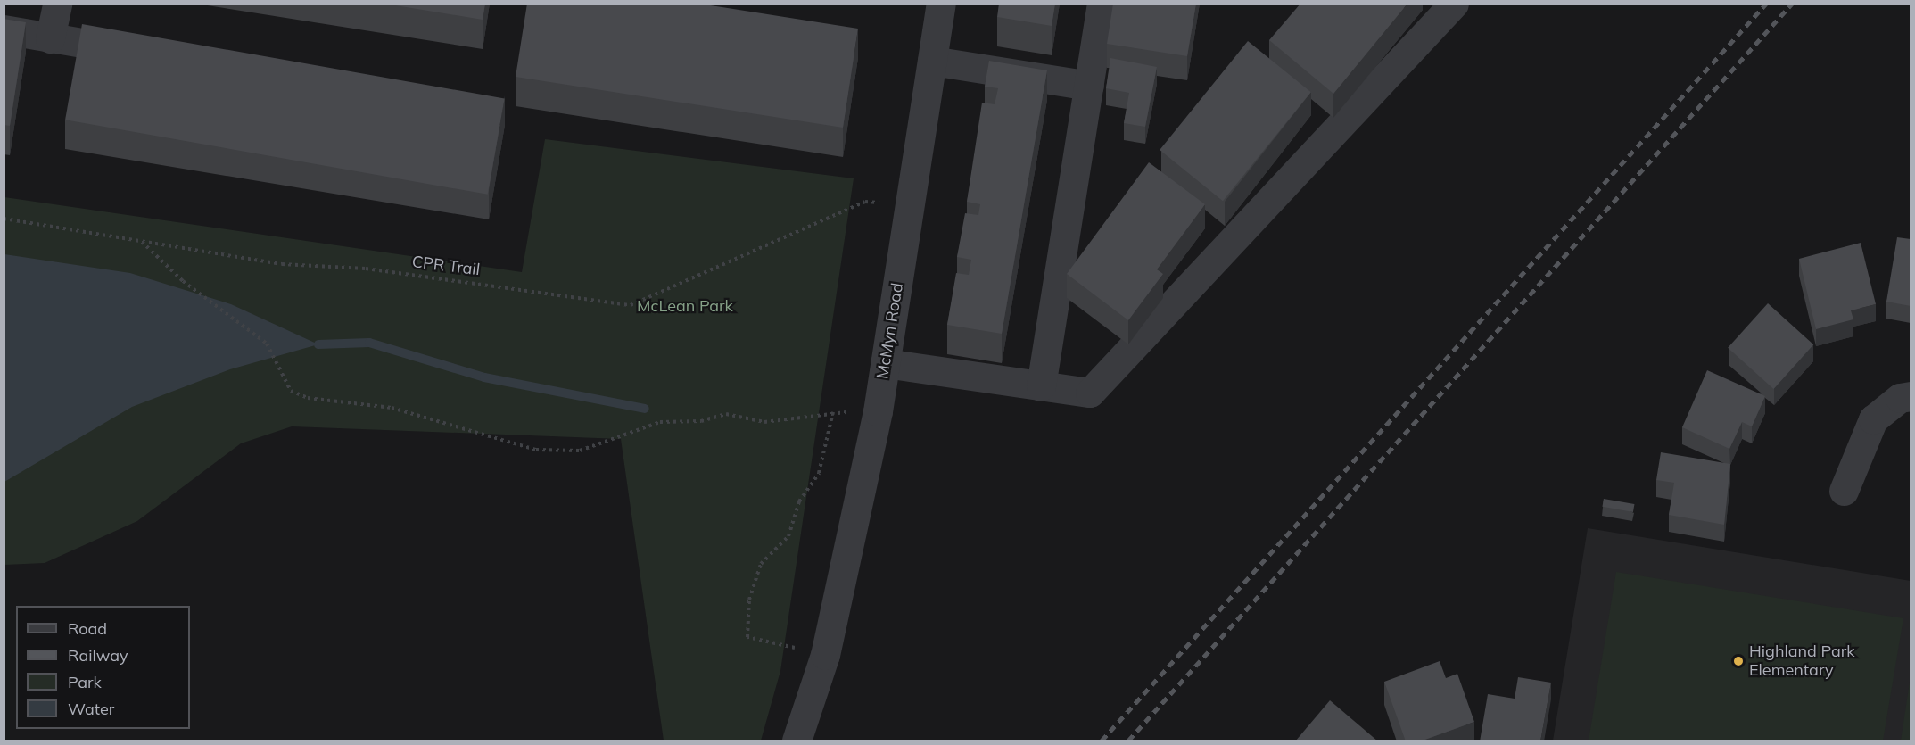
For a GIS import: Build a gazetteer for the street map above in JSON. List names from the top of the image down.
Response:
{
  "streets": {
    "street": ["McMyn Road"],
    "path": ["CPR Trail"]
  },
  "parks": ["McLean Park"],
  "places": ["Highland Park Elementary"],
  "legend": [
    "Road",
    "Railway",
    "Park",
    "Water"
  ]
}
